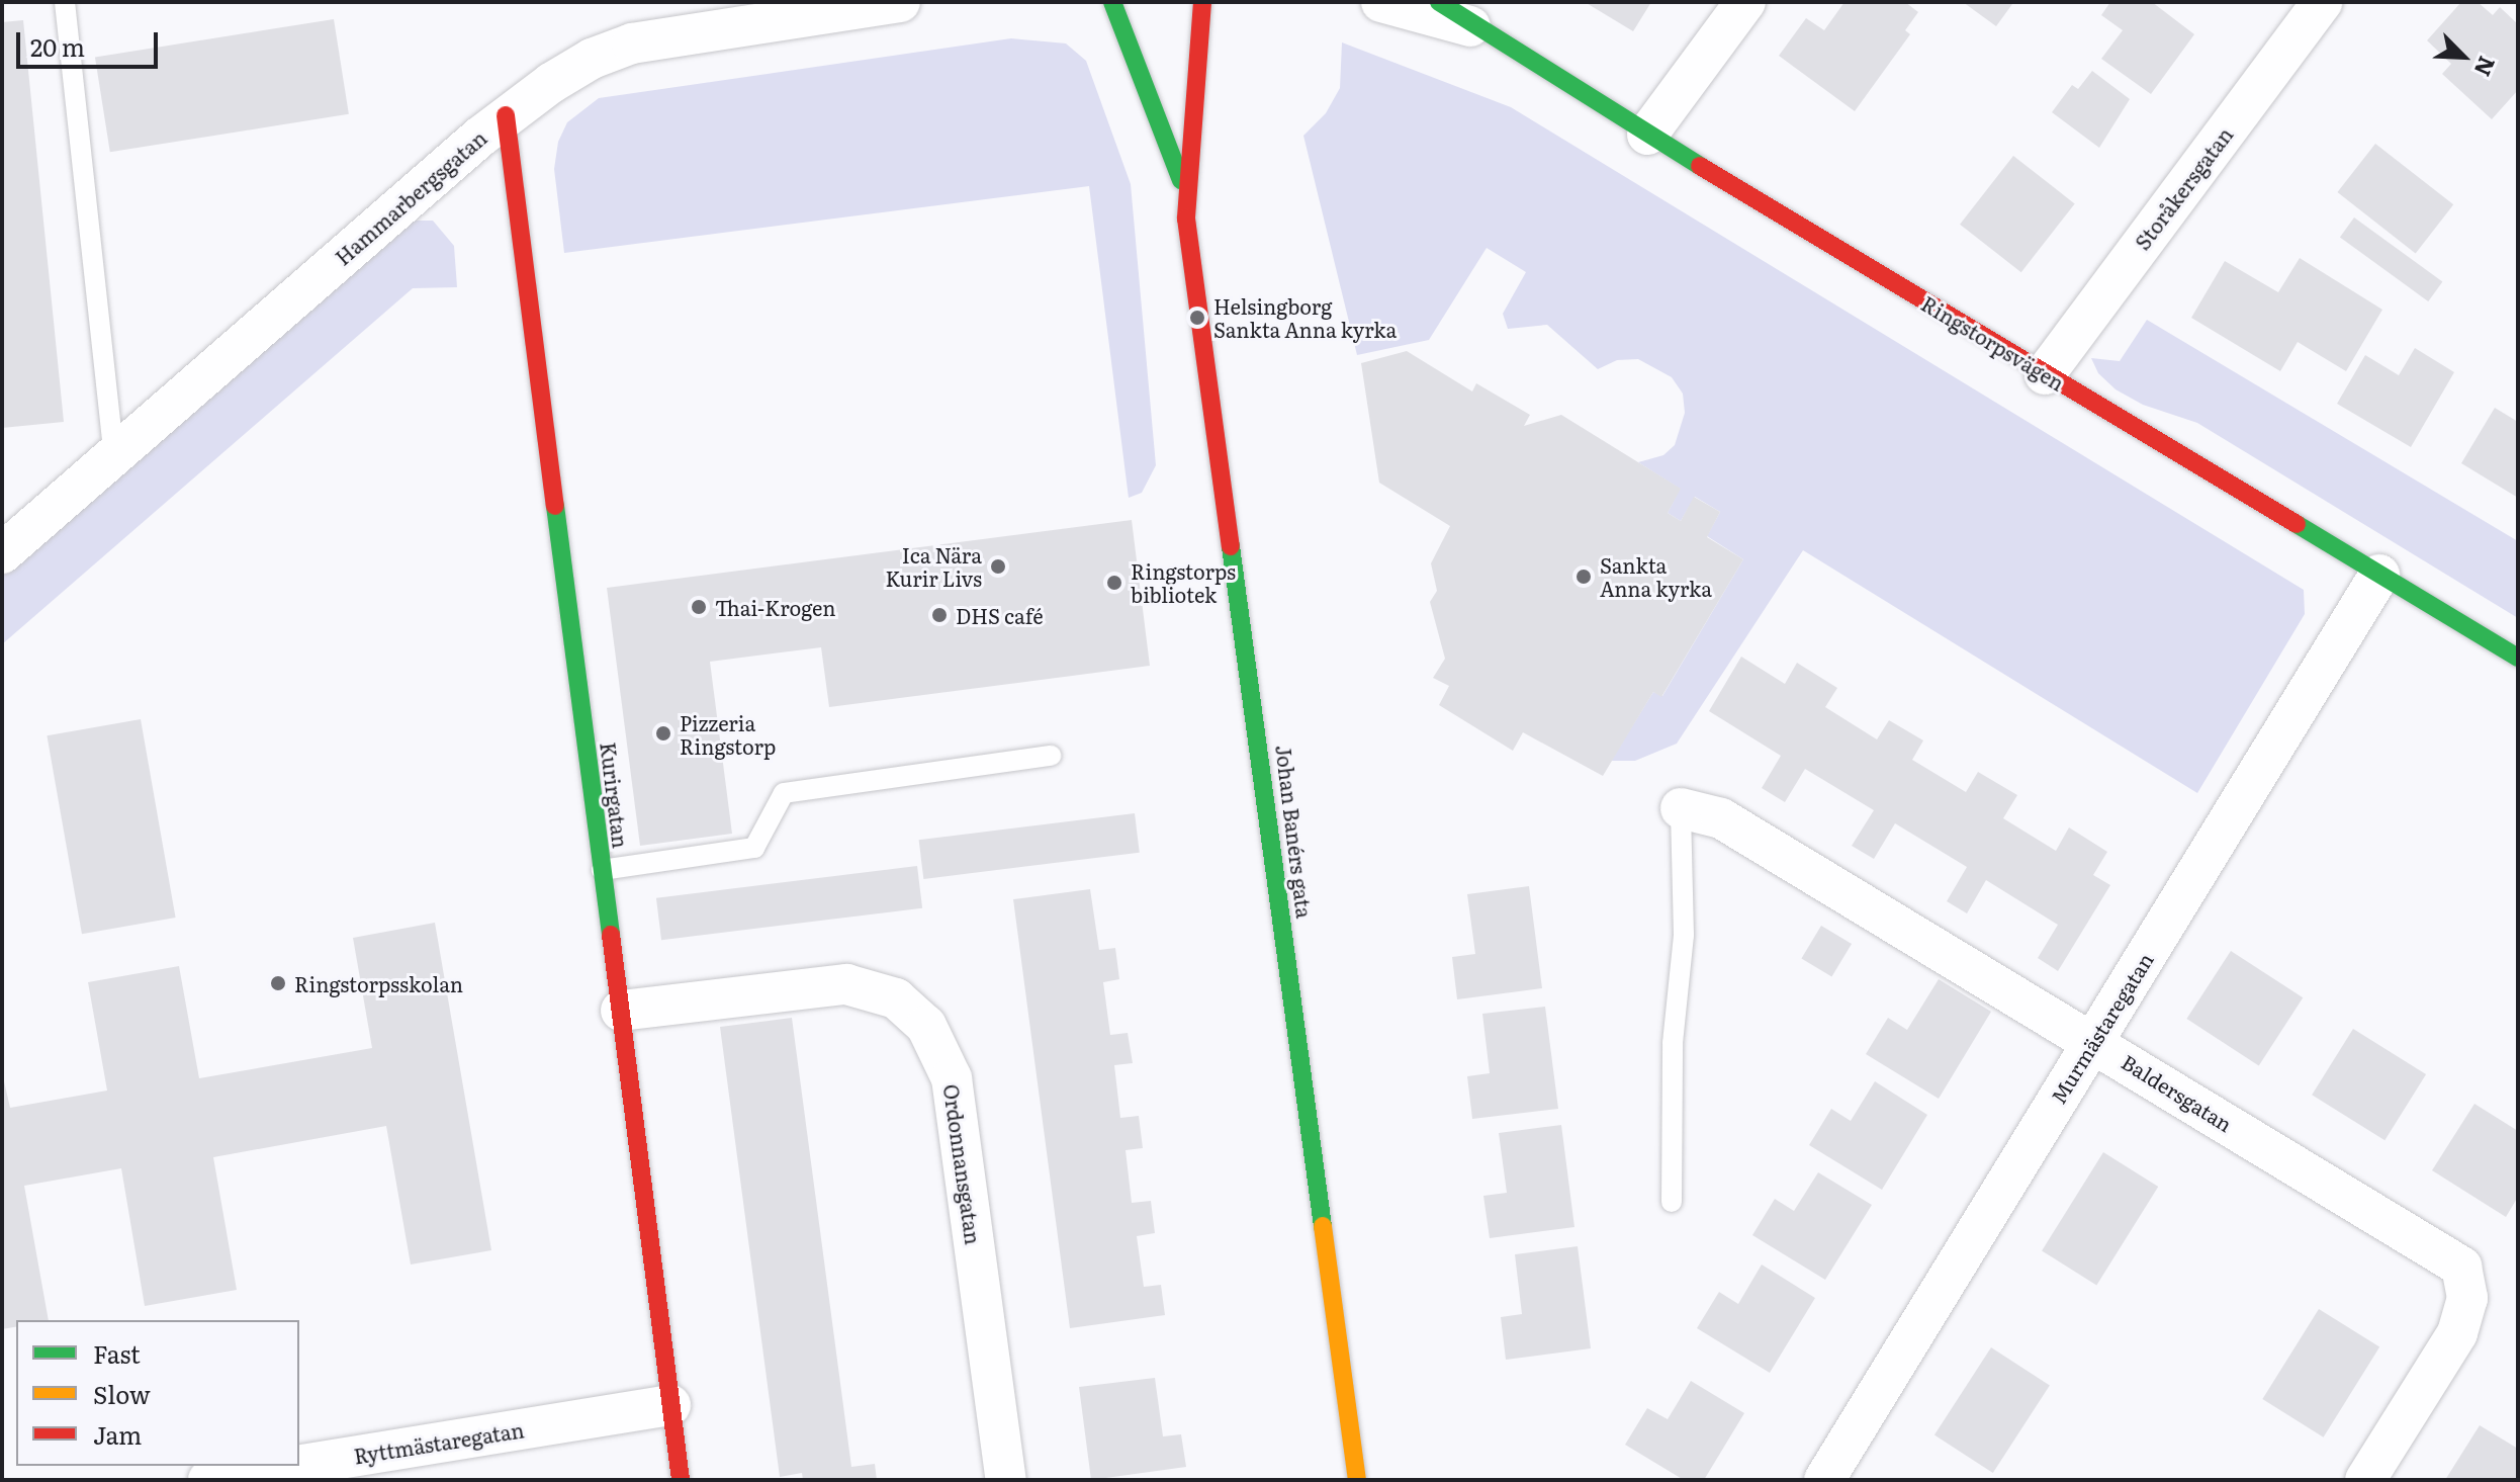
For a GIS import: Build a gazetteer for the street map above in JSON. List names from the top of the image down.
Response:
{
  "streets": {
    "street": [
      "Storåkersgatan",
      "Hammarbergsgatan",
      "Ringstorpsvägen",
      "Kurirgatan",
      "Johan Banérs gata",
      "Murmästaregatan",
      "Baldersgatan",
      "Ordonnansgatan",
      "Ryttmästaregatan"
    ]
  },
  "crossings": [
    ["Storåkersgatan", "Ringstorpsvägen"],
    ["Hammarbergsgatan", "Kurirgatan"],
    ["Ringstorpsvägen", "Murmästaregatan"],
    ["Kurirgatan", "Ordonnansgatan"],
    ["Kurirgatan", "Ryttmästaregatan"],
    ["Murmästaregatan", "Baldersgatan"]
  ],
  "places": [
    "Helsingborg Sankta Anna kyrka",
    "Ica Nära Kurir Livs",
    "Sankta Anna kyrka",
    "Ringstorps bibliotek",
    "Thai-Krogen",
    "DHS café",
    "Pizzeria Ringstorp",
    "Ringstorpsskolan"
  ],
  "legend": ["Fast", "Slow", "Jam"],
  "scale_bar": "20 m",
  "north": "bottom right"
}
